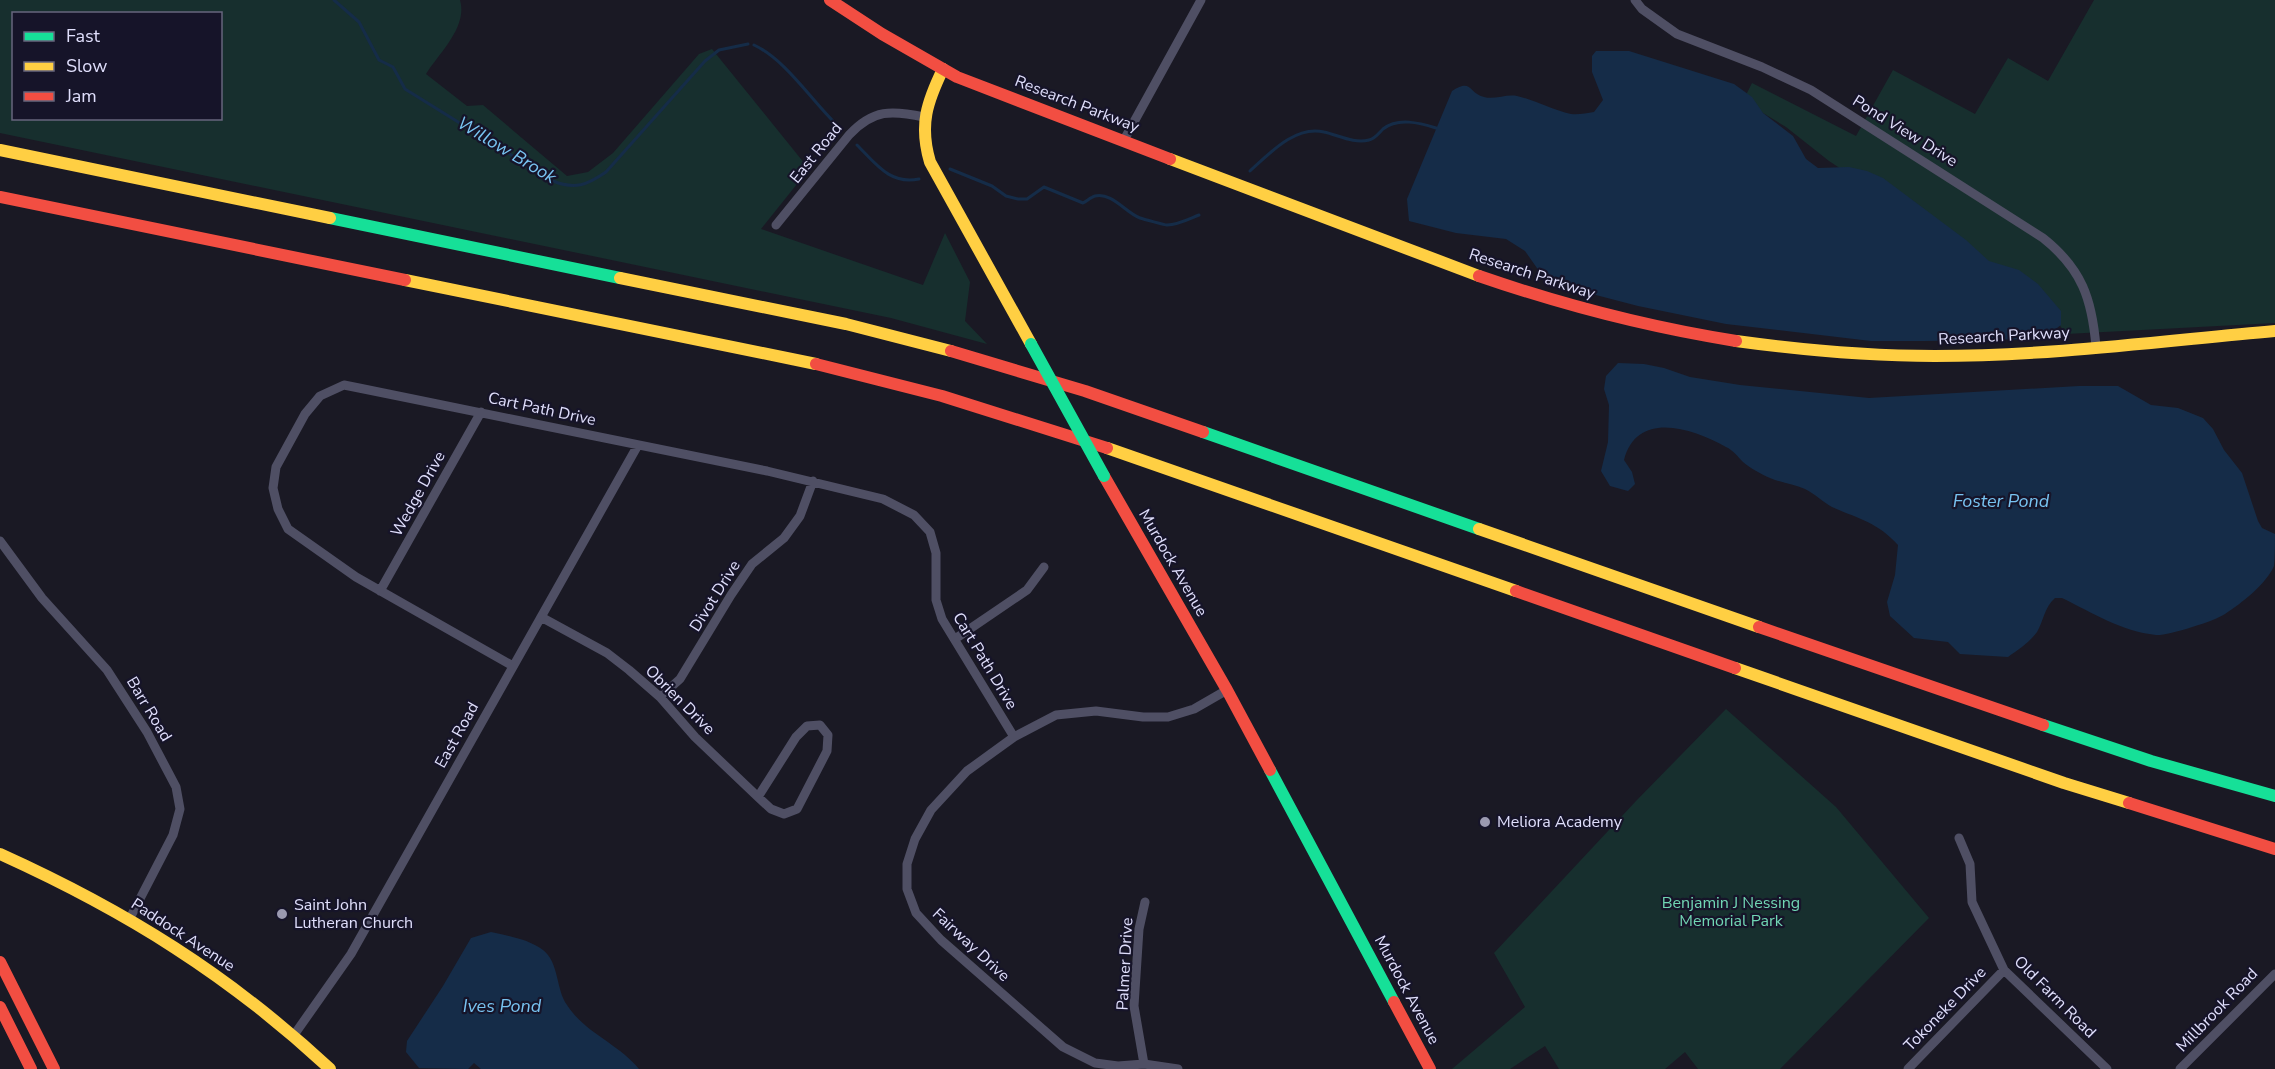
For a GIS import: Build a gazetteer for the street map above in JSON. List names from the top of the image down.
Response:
{
  "streets": {
    "main road": ["Research Parkway", "Murdock Avenue", "Paddock Avenue"],
    "street": [
      "Pond View Drive",
      "East Road",
      "Cart Path Drive",
      "Wedge Drive",
      "Divot Drive",
      "Obrien Drive",
      "Barr Road",
      "Fairway Drive",
      "Palmer Drive",
      "Old Farm Road",
      "Tokoneke Drive",
      "Millbrook Road"
    ]
  },
  "crossings": [
    ["Research Parkway", "Pond View Drive"],
    ["Research Parkway", "Murdock Avenue"],
    ["East Road", "Cart Path Drive"],
    ["East Road", "Murdock Avenue"],
    ["East Road", "Obrien Drive"],
    ["East Road", "Paddock Avenue"],
    ["Cart Path Drive", "Wedge Drive"],
    ["Cart Path Drive", "Divot Drive"],
    ["Cart Path Drive", "Fairway Drive"],
    ["Murdock Avenue", "Fairway Drive"],
    ["Divot Drive", "Obrien Drive"],
    ["Barr Road", "Paddock Avenue"],
    ["Fairway Drive", "Palmer Drive"],
    ["Old Farm Road", "Tokoneke Drive"]
  ],
  "water": ["Willow Brook", "Foster Pond", "Ives Pond"],
  "parks": ["Benjamin J Nessing Memorial Park"],
  "places": ["Meliora Academy", "Saint John Lutheran Church"],
  "legend": ["Fast", "Slow", "Jam"]
}
